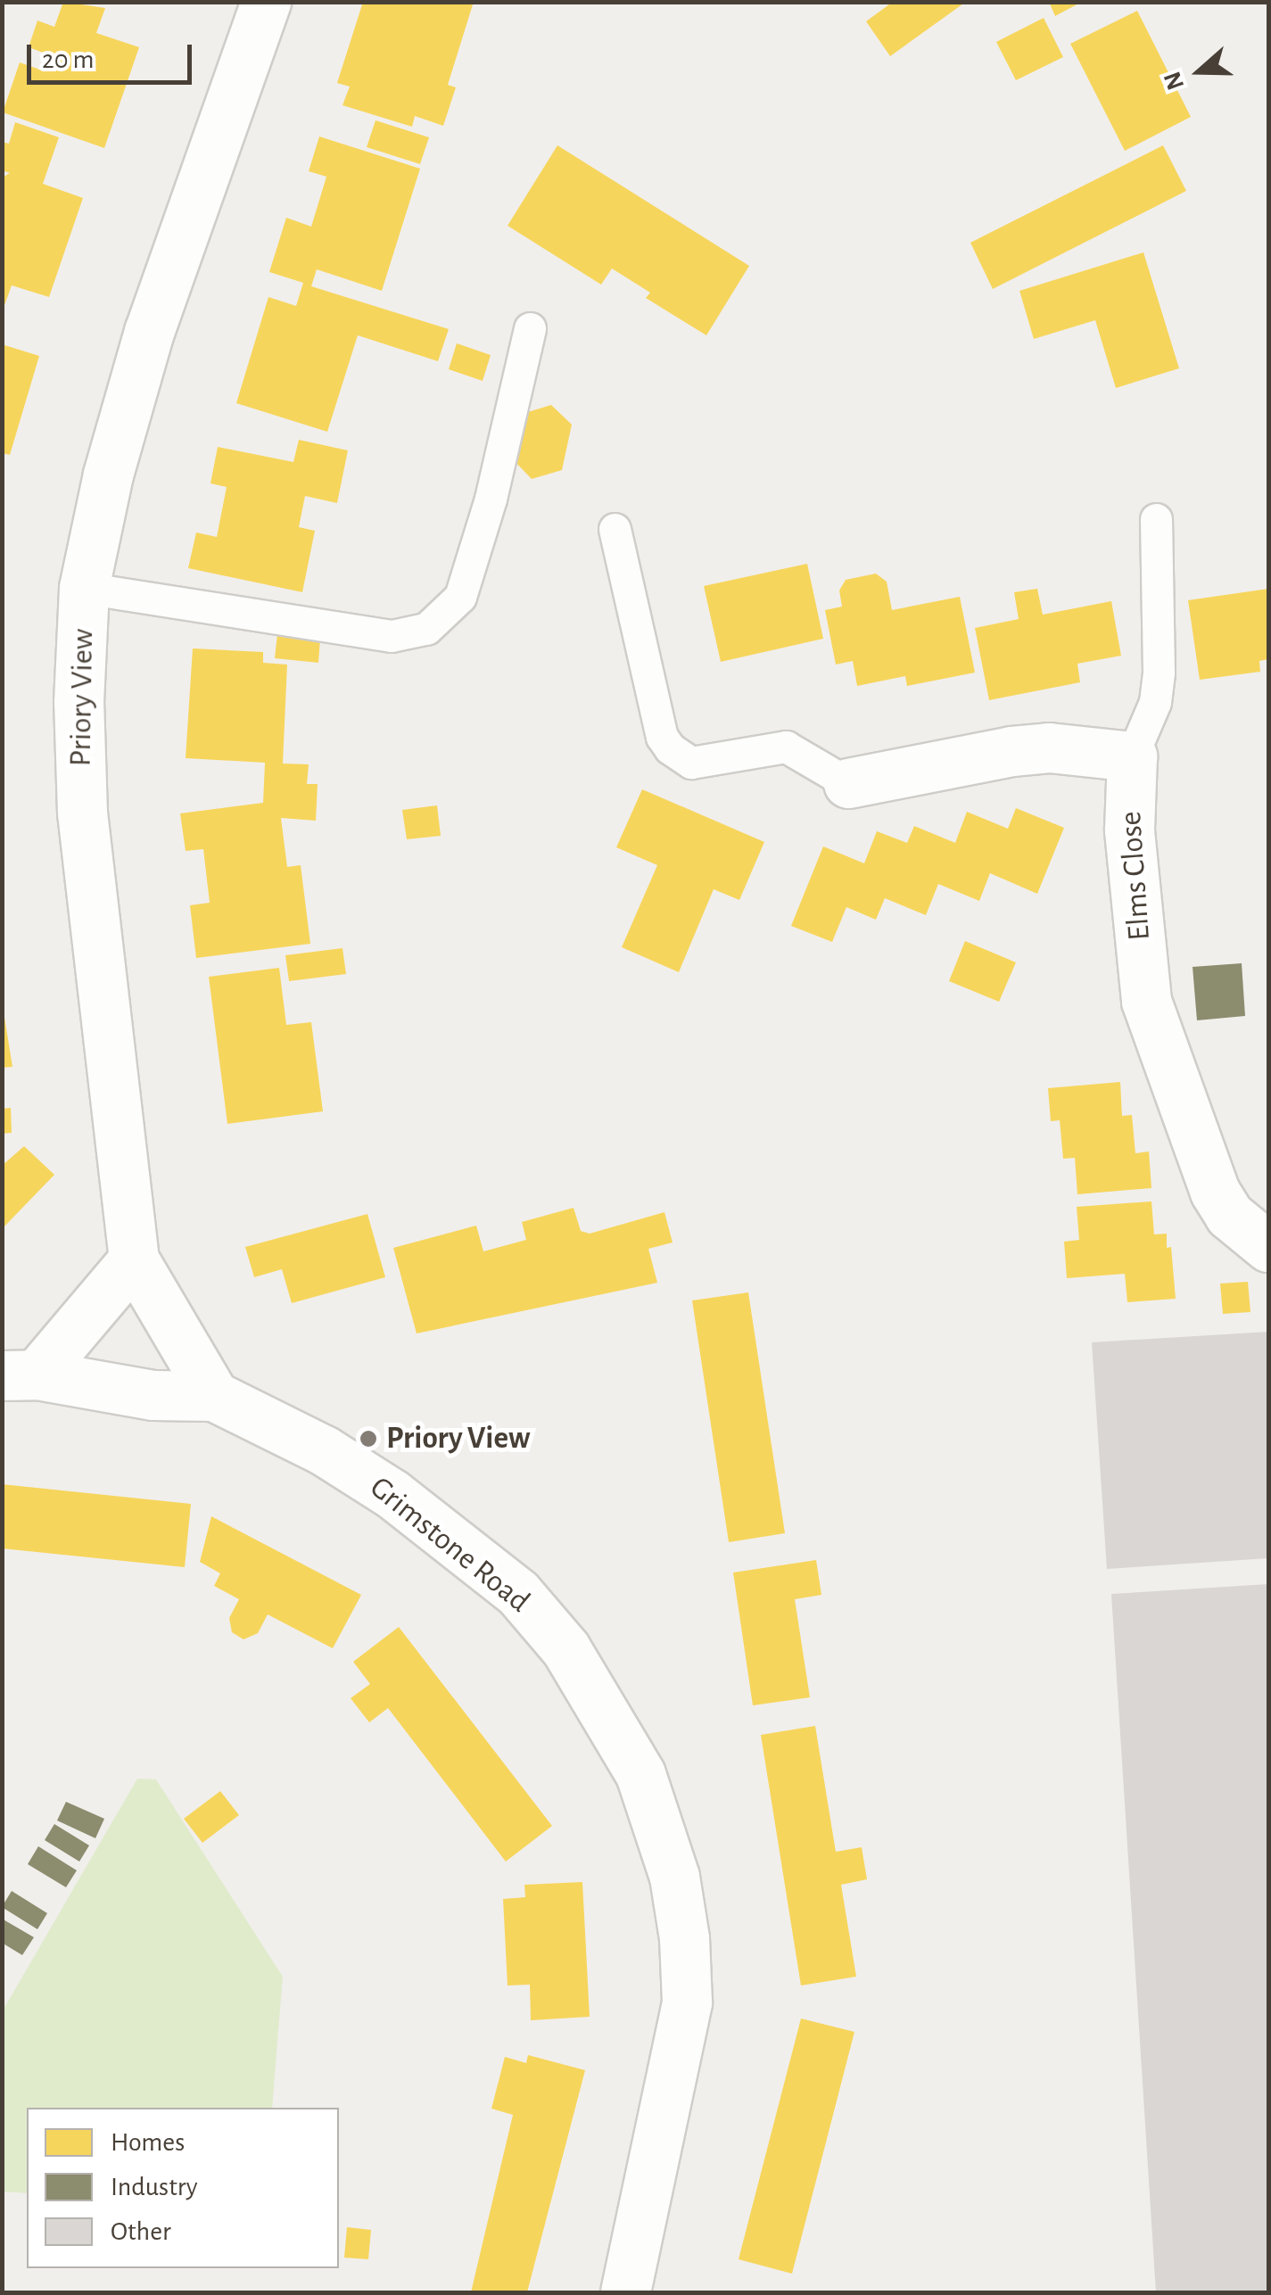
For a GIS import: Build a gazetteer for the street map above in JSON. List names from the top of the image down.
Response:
{
  "streets": {
    "street": ["Priory View", "Elms Close", "Grimstone Road"]
  },
  "crossings": [
    ["Priory View", "Grimstone Road"]
  ],
  "places": ["Priory View"],
  "legend": ["Homes", "Industry", "Other"],
  "scale_bar": "20 m",
  "north": "left"
}
